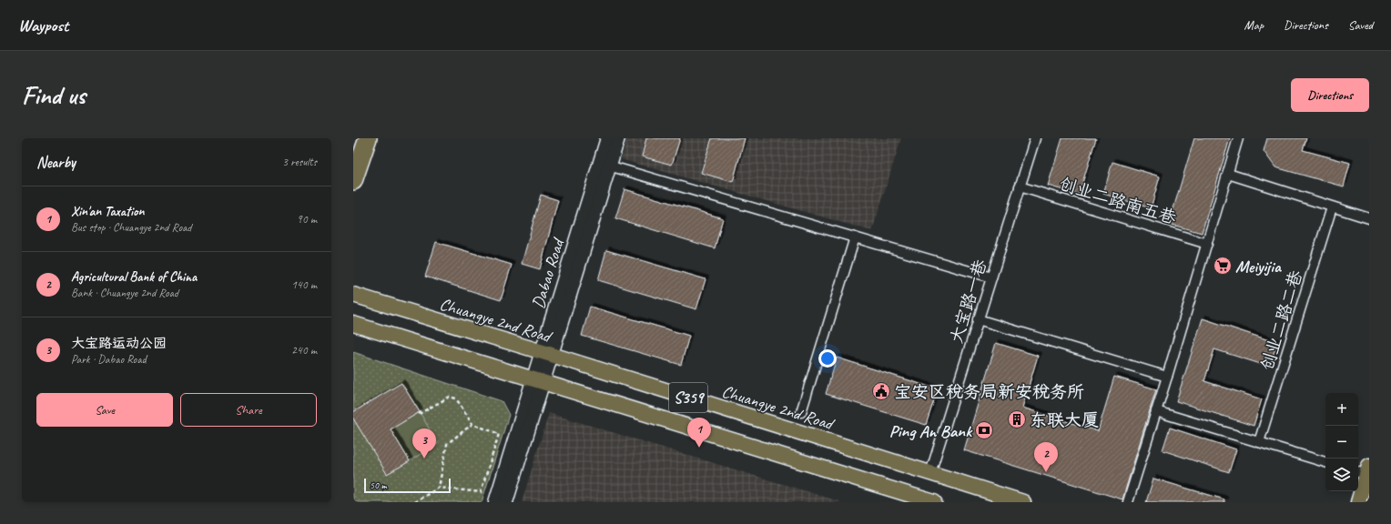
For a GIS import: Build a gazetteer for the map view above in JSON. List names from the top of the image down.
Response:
{
  "streets": {
    "main road": ["Dabao Road", "Chuangye 2nd Road", "S359"],
    "street": ["创业二路南五巷", "大宝路一巷", "创业二路二巷"]
  },
  "crossings": [
    ["创业二路南五巷", "大宝路一巷"],
    ["Dabao Road", "Chuangye 2nd Road"],
    ["Dabao Road", "S359"],
    ["大宝路一巷", "Chuangye 2nd Road"]
  ],
  "places": {
    "supermarket": ["Meiyijia"],
    "public building": ["宝安区税务局新安税务所"],
    "building": ["东联大厦"],
    "bank": ["Ping An Bank"]
  },
  "scale_bar": "50 m",
  "page": {
    "header": "Waypost",
    "nav": ["Map", "Directions", "Saved"],
    "buttons": [
      "Directions",
      ["Save", "Share"]
    ],
    "title": "Find us",
    "heading": ["Nearby", "3 results"],
    "list": [
      {
        "mark": "1",
        "name": "Xin'an Taxation",
        "note": "Bus stop · Chuangye 2nd Road",
        "value": "90 m"
      },
      {
        "mark": "2",
        "name": "Agricultural Bank of China",
        "note": "Bank · Chuangye 2nd Road",
        "value": "140 m"
      },
      {
        "mark": "3",
        "name": "大宝路运动公园",
        "note": "Park · Dabao Road",
        "value": "240 m"
      }
    ],
    "map_buttons": ["+", "−"],
    "pins": ["1", "3", "2"],
    "scale": "50 m"
  }
}
